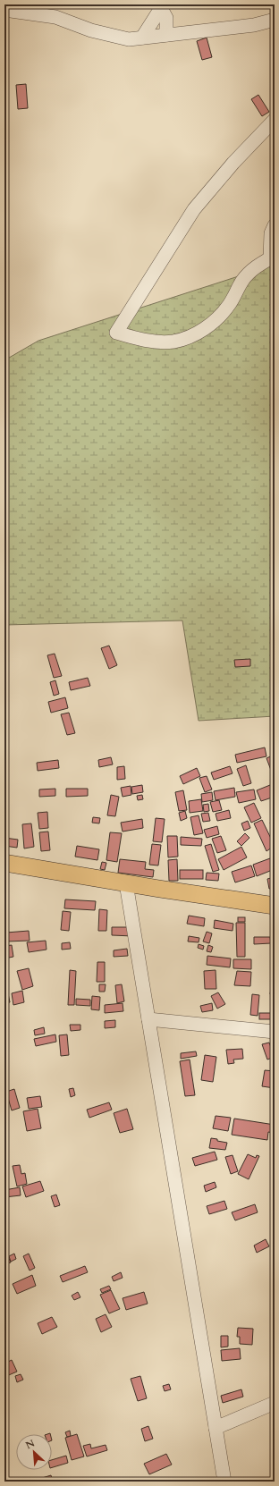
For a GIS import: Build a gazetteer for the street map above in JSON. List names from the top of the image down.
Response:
{
  "north": "top left"
}
